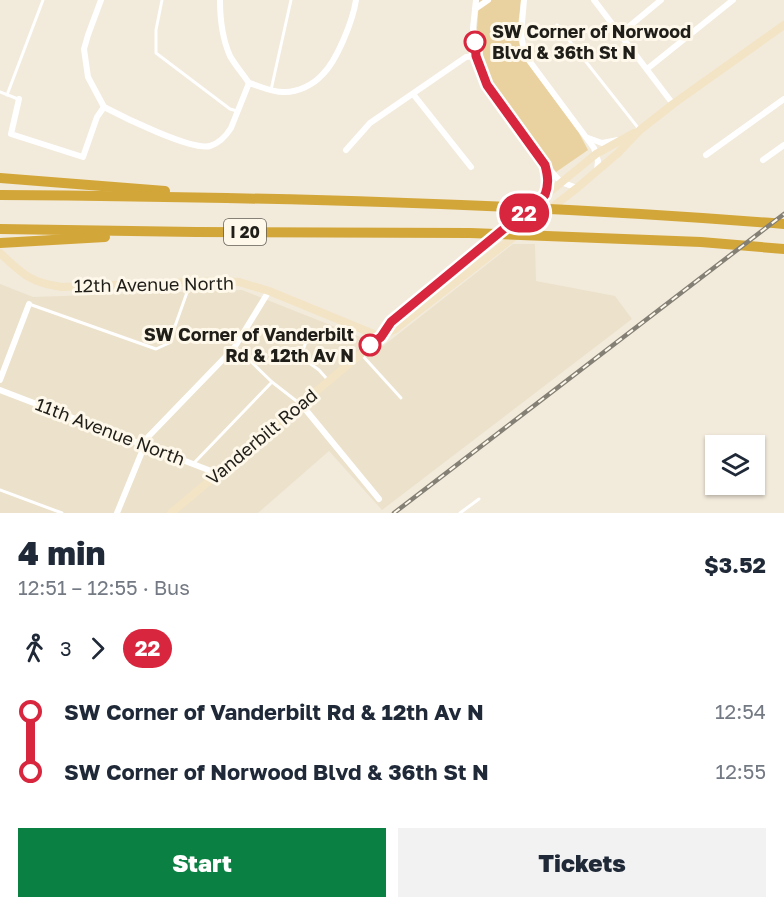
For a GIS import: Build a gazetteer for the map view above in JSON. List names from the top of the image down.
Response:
{
  "streets": {
    "highway": ["I 20"],
    "street": ["12th Avenue North", "11th Avenue North", "Vanderbilt Road"]
  },
  "crossings": [
    ["12th Avenue North", "Vanderbilt Road"],
    ["11th Avenue North", "Vanderbilt Road"]
  ],
  "places": ["SW Corner of Norwood Blvd & 36th St N", "SW Corner of Vanderbilt Rd & 12th Av N"],
  "lines": ["bus line 22"],
  "page": {
    "on_map": "22",
    "heading": ["4 min", "12:51 – 12:55 · Bus", "$3.52"],
    "legs": ["3", "22"],
    "list": [
      {
        "name": "SW Corner of Vanderbilt Rd & 12th Av N",
        "value": "12:54"
      },
      {
        "name": "SW Corner of Norwood Blvd & 36th St N",
        "value": "12:55"
      }
    ],
    "buttons": ["Start", "Tickets"]
  }
}
